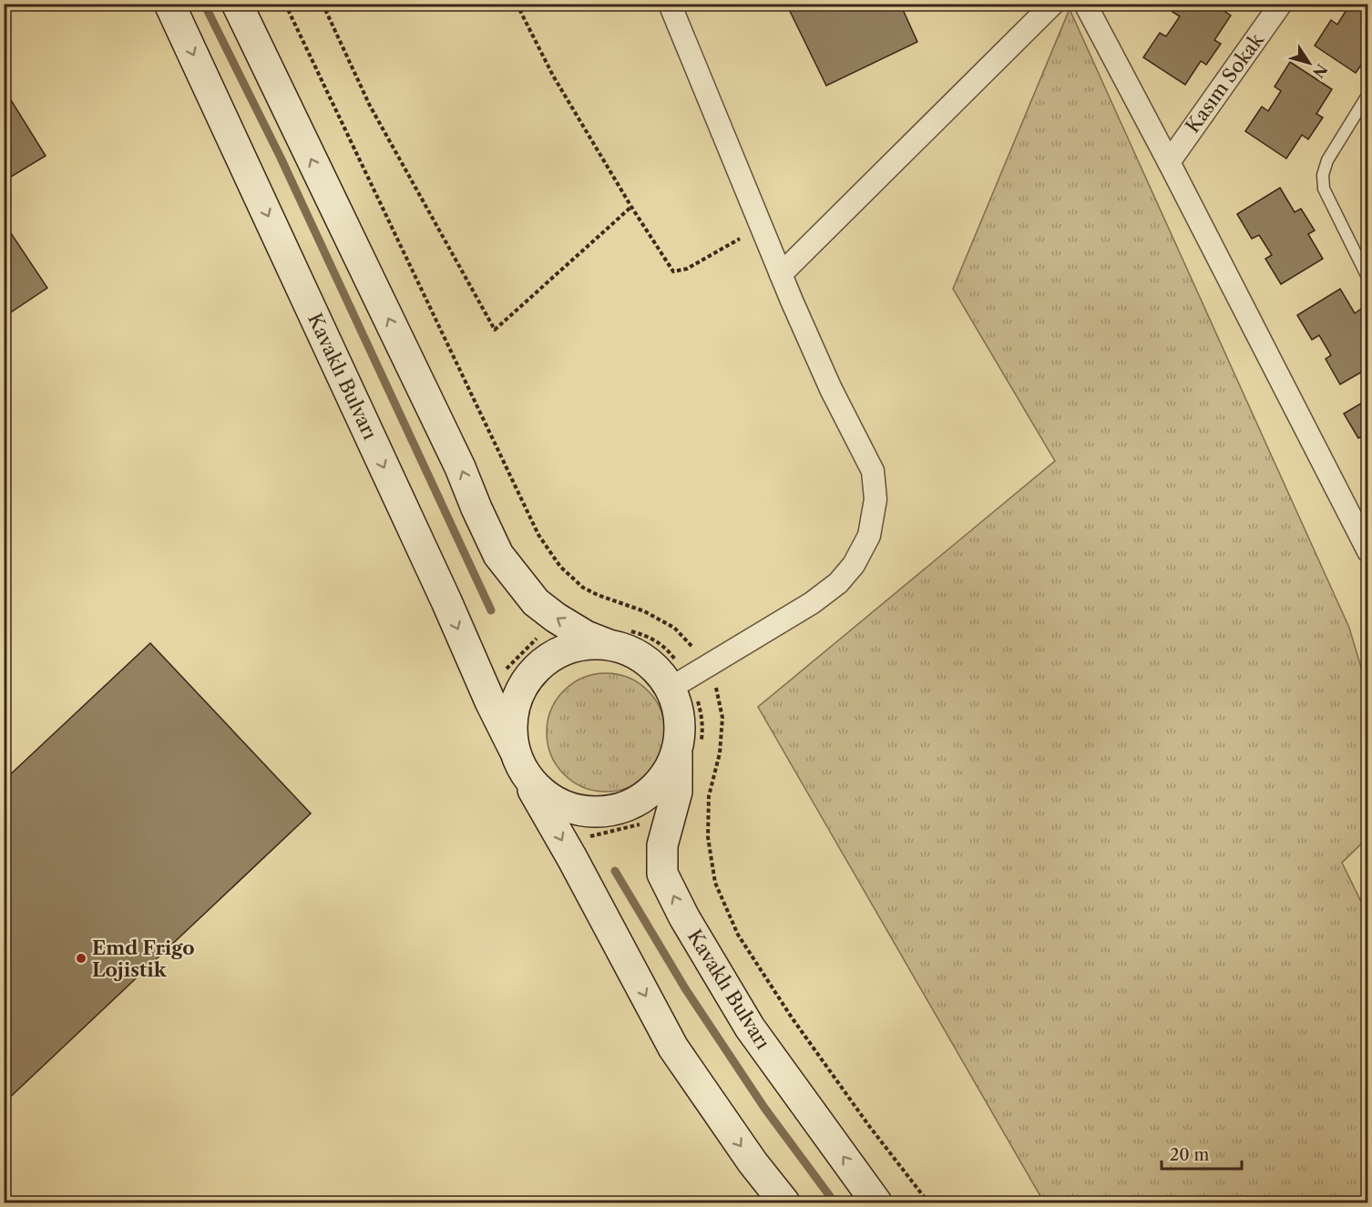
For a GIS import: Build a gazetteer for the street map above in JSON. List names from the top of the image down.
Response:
{
  "streets": {
    "main road": ["Kavaklı Bulvarı"],
    "street": ["Kasım Sokak"]
  },
  "places": ["Emd Frigo Lojistik"],
  "scale_bar": "20 m",
  "north": "bottom right"
}
